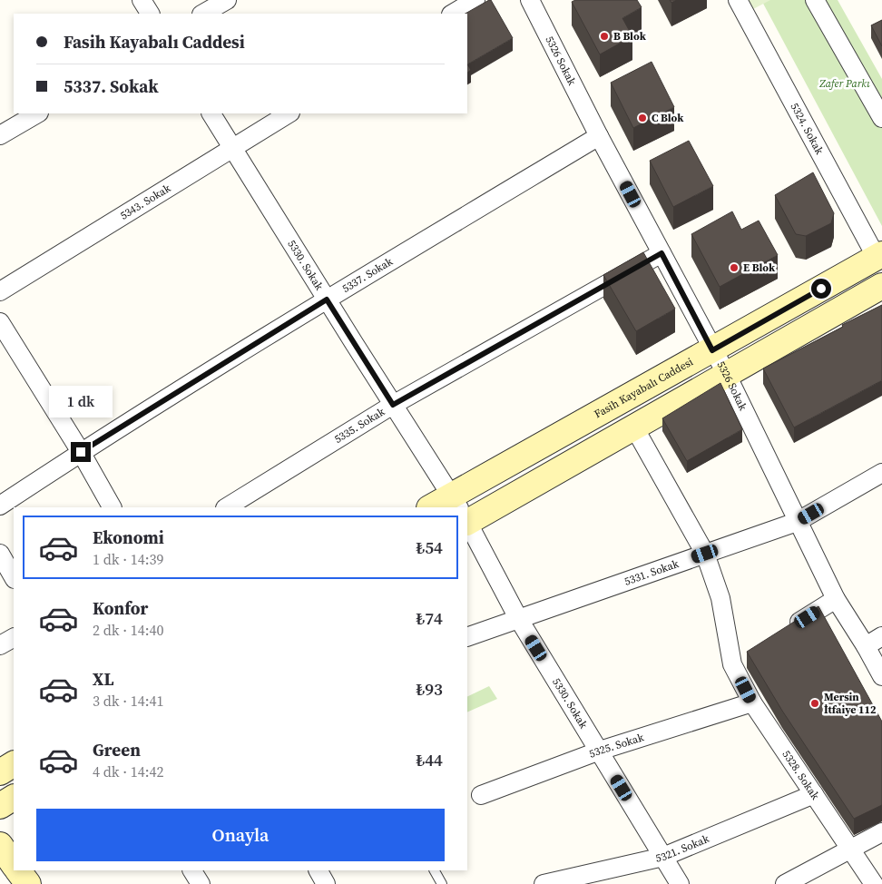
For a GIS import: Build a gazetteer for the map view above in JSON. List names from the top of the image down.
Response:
{
  "streets": {
    "street": [
      "5326 Sokak",
      "5324. Sokak",
      "5343. Sokak",
      "5330. Sokak",
      "5337. Sokak",
      "Fasih Kayabalı Caddesi",
      "5335. Sokak",
      "5331. Sokak",
      "5325. Sokak",
      "5328. Sokak",
      "5321. Sokak"
    ]
  },
  "crossings": [
    ["5326 Sokak", "5337. Sokak"],
    ["5326 Sokak", "Fasih Kayabalı Caddesi"],
    ["5326 Sokak", "5335. Sokak"],
    ["5326 Sokak", "5331. Sokak"],
    ["5324. Sokak", "Fasih Kayabalı Caddesi"],
    ["5343. Sokak", "5330. Sokak"],
    ["5330. Sokak", "5337. Sokak"],
    ["5330. Sokak", "5335. Sokak"],
    ["5330. Sokak", "5331. Sokak"],
    ["5330. Sokak", "5325. Sokak"],
    ["5330. Sokak", "5321. Sokak"],
    ["Fasih Kayabalı Caddesi", "5328. Sokak"],
    ["5331. Sokak", "5328. Sokak"],
    ["5325. Sokak", "5328. Sokak"],
    ["5328. Sokak", "5321. Sokak"]
  ],
  "parks": ["Zafer Parkı"],
  "places": [
    "B Blok",
    "C Blok",
    "E Blok",
    "Mersin İtfaiye 112"
  ],
  "page": {
    "banner": ["Fasih Kayabalı Caddesi", "5337. Sokak"],
    "bubble": "1 dk",
    "list": [
      {
        "name": "Ekonomi",
        "note": "1 dk · 14:39",
        "value": "₺54"
      },
      {
        "name": "Konfor",
        "note": "2 dk · 14:40",
        "value": "₺74"
      },
      {
        "name": "XL",
        "note": "3 dk · 14:41",
        "value": "₺93"
      },
      {
        "name": "Green",
        "note": "4 dk · 14:42",
        "value": "₺44"
      }
    ],
    "buttons": "Onayla"
  }
}
